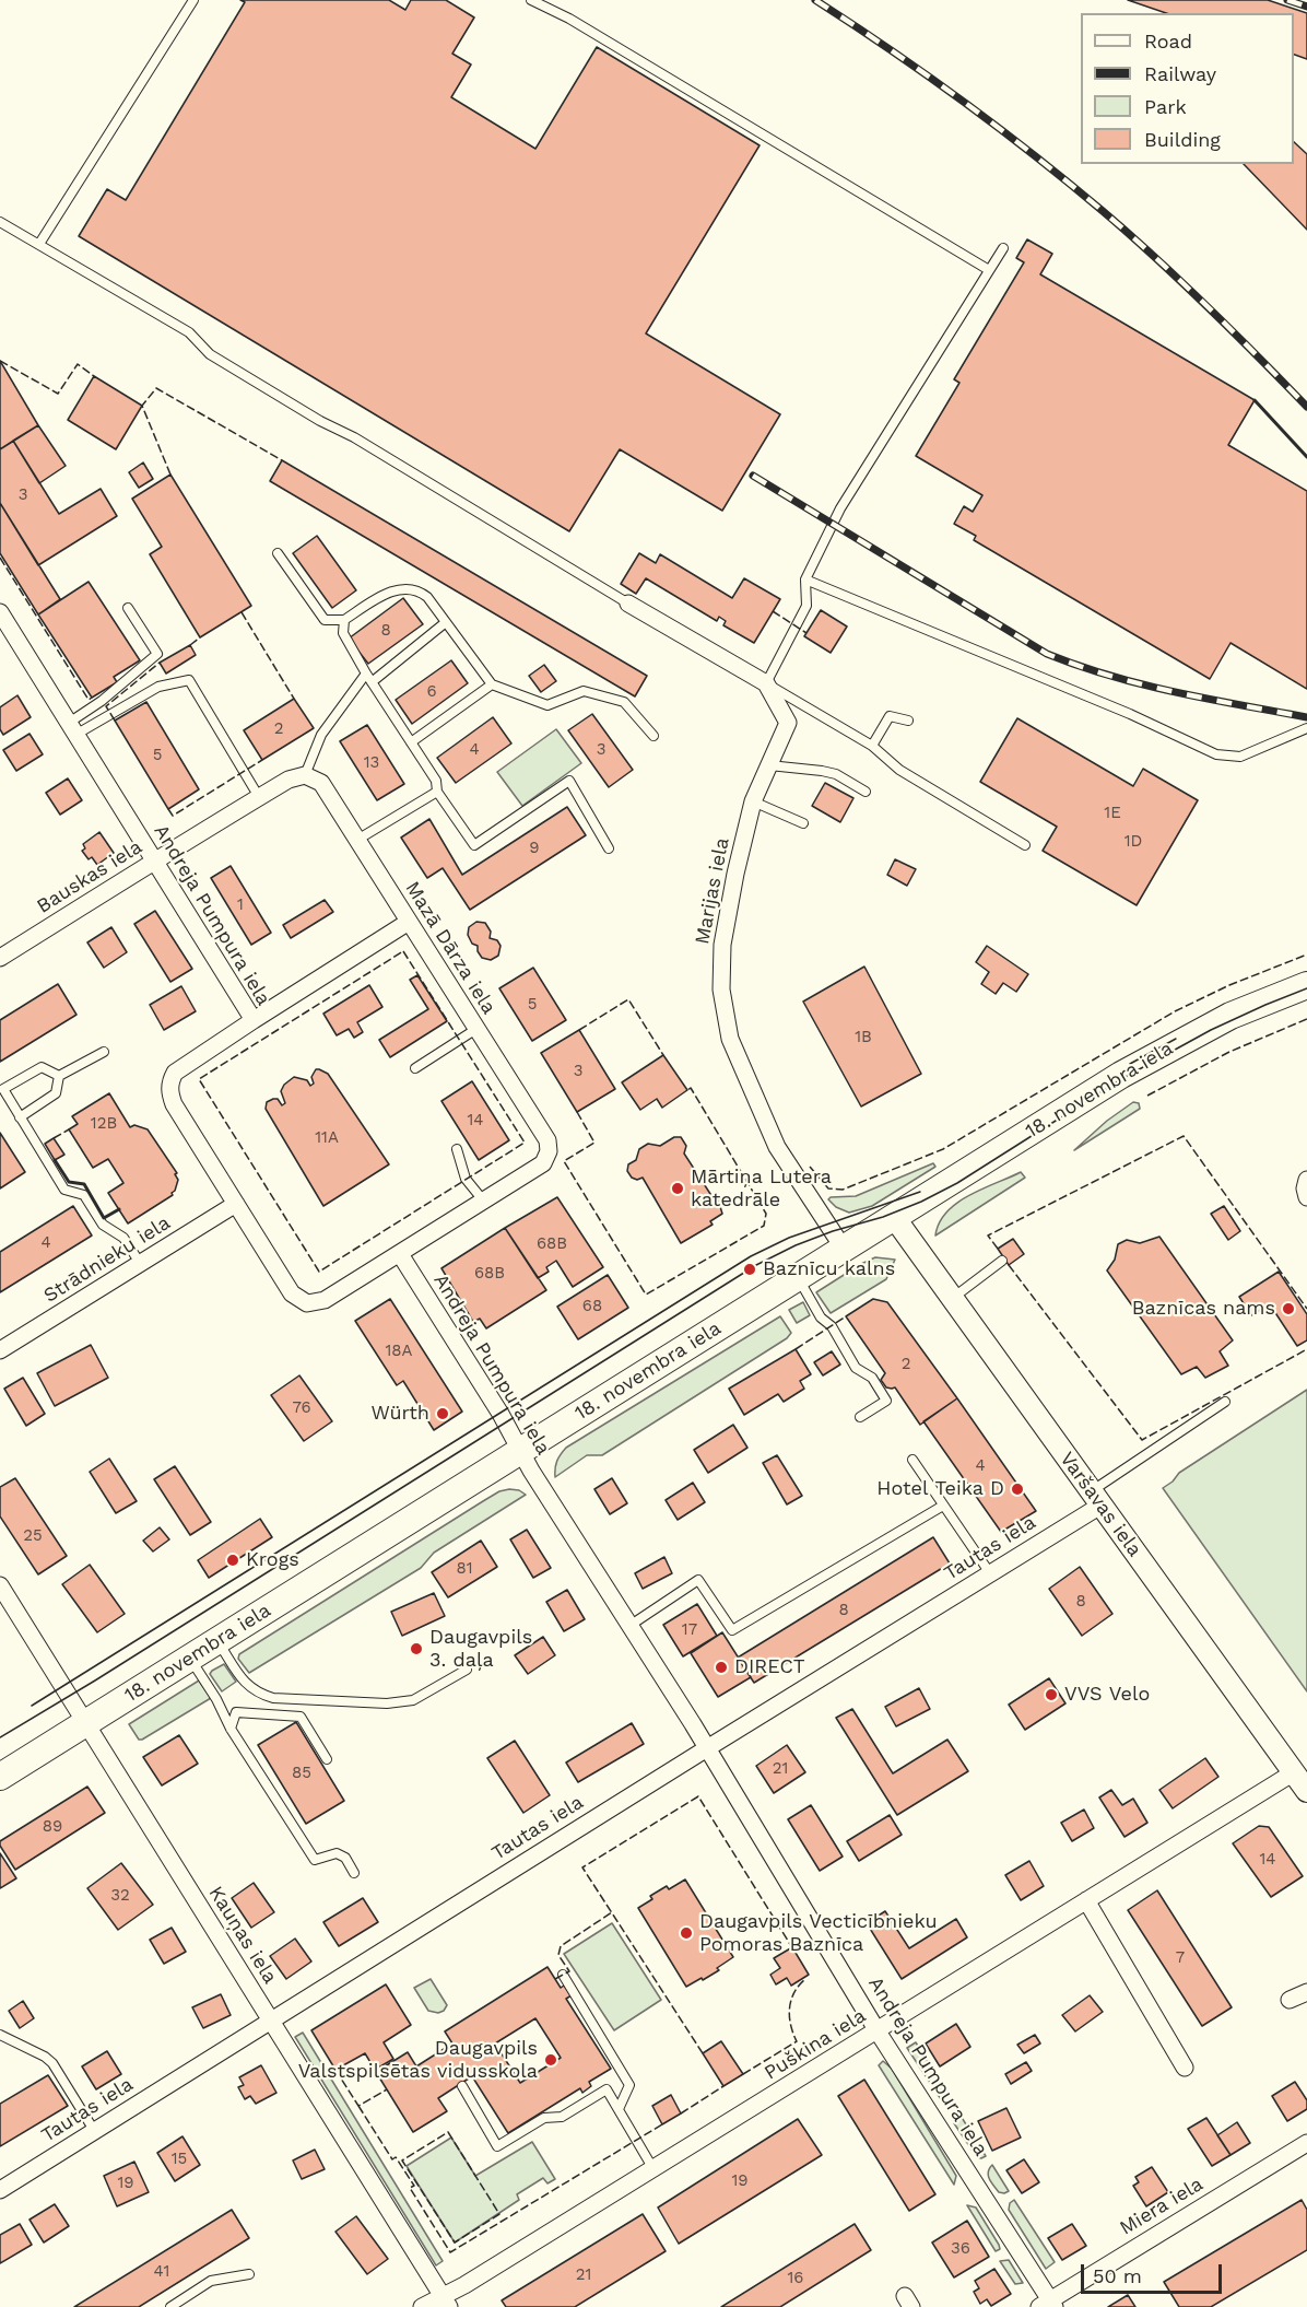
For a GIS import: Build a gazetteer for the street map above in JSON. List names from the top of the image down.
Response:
{
  "streets": {
    "main road": ["18. novembra iela"],
    "street": [
      "Bauskas iela",
      "Marijas iela",
      "Andreja Pumpura iela",
      "Mazā Dārza iela",
      "Strādnieku iela",
      "Varšavas iela",
      "Tautas iela",
      "Kauņas iela",
      "Puškina iela",
      "Miera iela"
    ]
  },
  "crossings": [
    ["Bauskas iela", "Andreja Pumpura iela"],
    ["Bauskas iela", "Mazā Dārza iela"],
    ["Marijas iela", "18. novembra iela"],
    ["Andreja Pumpura iela", "18. novembra iela"],
    ["Andreja Pumpura iela", "Strādnieku iela"],
    ["Andreja Pumpura iela", "Tautas iela"],
    ["Andreja Pumpura iela", "Puškina iela"],
    ["Andreja Pumpura iela", "Miera iela"],
    ["18. novembra iela", "Varšavas iela"],
    ["18. novembra iela", "Kauņas iela"],
    ["Varšavas iela", "Tautas iela"],
    ["Varšavas iela", "Puškina iela"],
    ["Tautas iela", "Kauņas iela"],
    ["Kauņas iela", "Puškina iela"]
  ],
  "places": [
    "Mārtiņa Lutera katedrāle",
    "Baznīcu kalns",
    "Baznīcas nams",
    "Würth",
    "Hotel Teika D",
    "Krogs",
    "Daugavpils 3. daļa",
    "DIRECT",
    "VVS Velo",
    "Daugavpils Vecticībnieku Pomoras Baznīca",
    "Daugavpils Valstspilsētas vidusskola"
  ],
  "house_numbers": [
    "3",
    "8",
    "6",
    "2",
    "4",
    "3",
    "5",
    "13",
    "1E",
    "1D",
    "9",
    "1",
    "5",
    "1B",
    "3",
    "14",
    "12B",
    "11A",
    "4",
    "68B",
    "68B",
    "68",
    "18A",
    "2",
    "76",
    "4",
    "25",
    "81",
    "8",
    "8",
    "17",
    "21",
    "85",
    "89",
    "14",
    "32",
    "7",
    "15",
    "19",
    "19",
    "36",
    "41",
    "21",
    "16"
  ],
  "legend": [
    "Road",
    "Railway",
    "Park",
    "Building"
  ],
  "scale_bar": "50 m"
}
